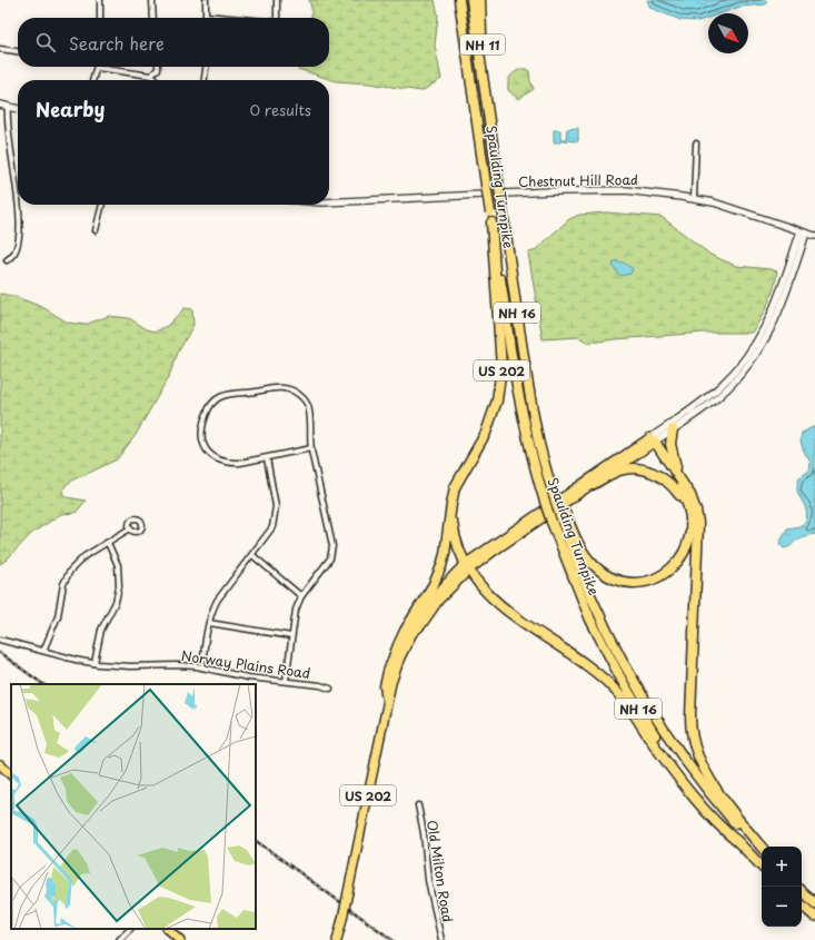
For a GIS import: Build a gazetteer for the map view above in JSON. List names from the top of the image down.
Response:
{
  "streets": {
    "highway": [
      "NH 11",
      "Spaulding Turnpike",
      "NH 16",
      "US 202"
    ],
    "street": ["Chestnut Hill Road", "Norway Plains Road", "Old Milton Road"]
  },
  "crossings": [
    ["NH 11", "Spaulding Turnpike"],
    ["Spaulding Turnpike", "US 202"]
  ],
  "north": "bottom right",
  "page": {
    "search": "Search here",
    "heading": ["Nearby", "0 results"],
    "map_buttons": ["+", "−"]
  }
}
